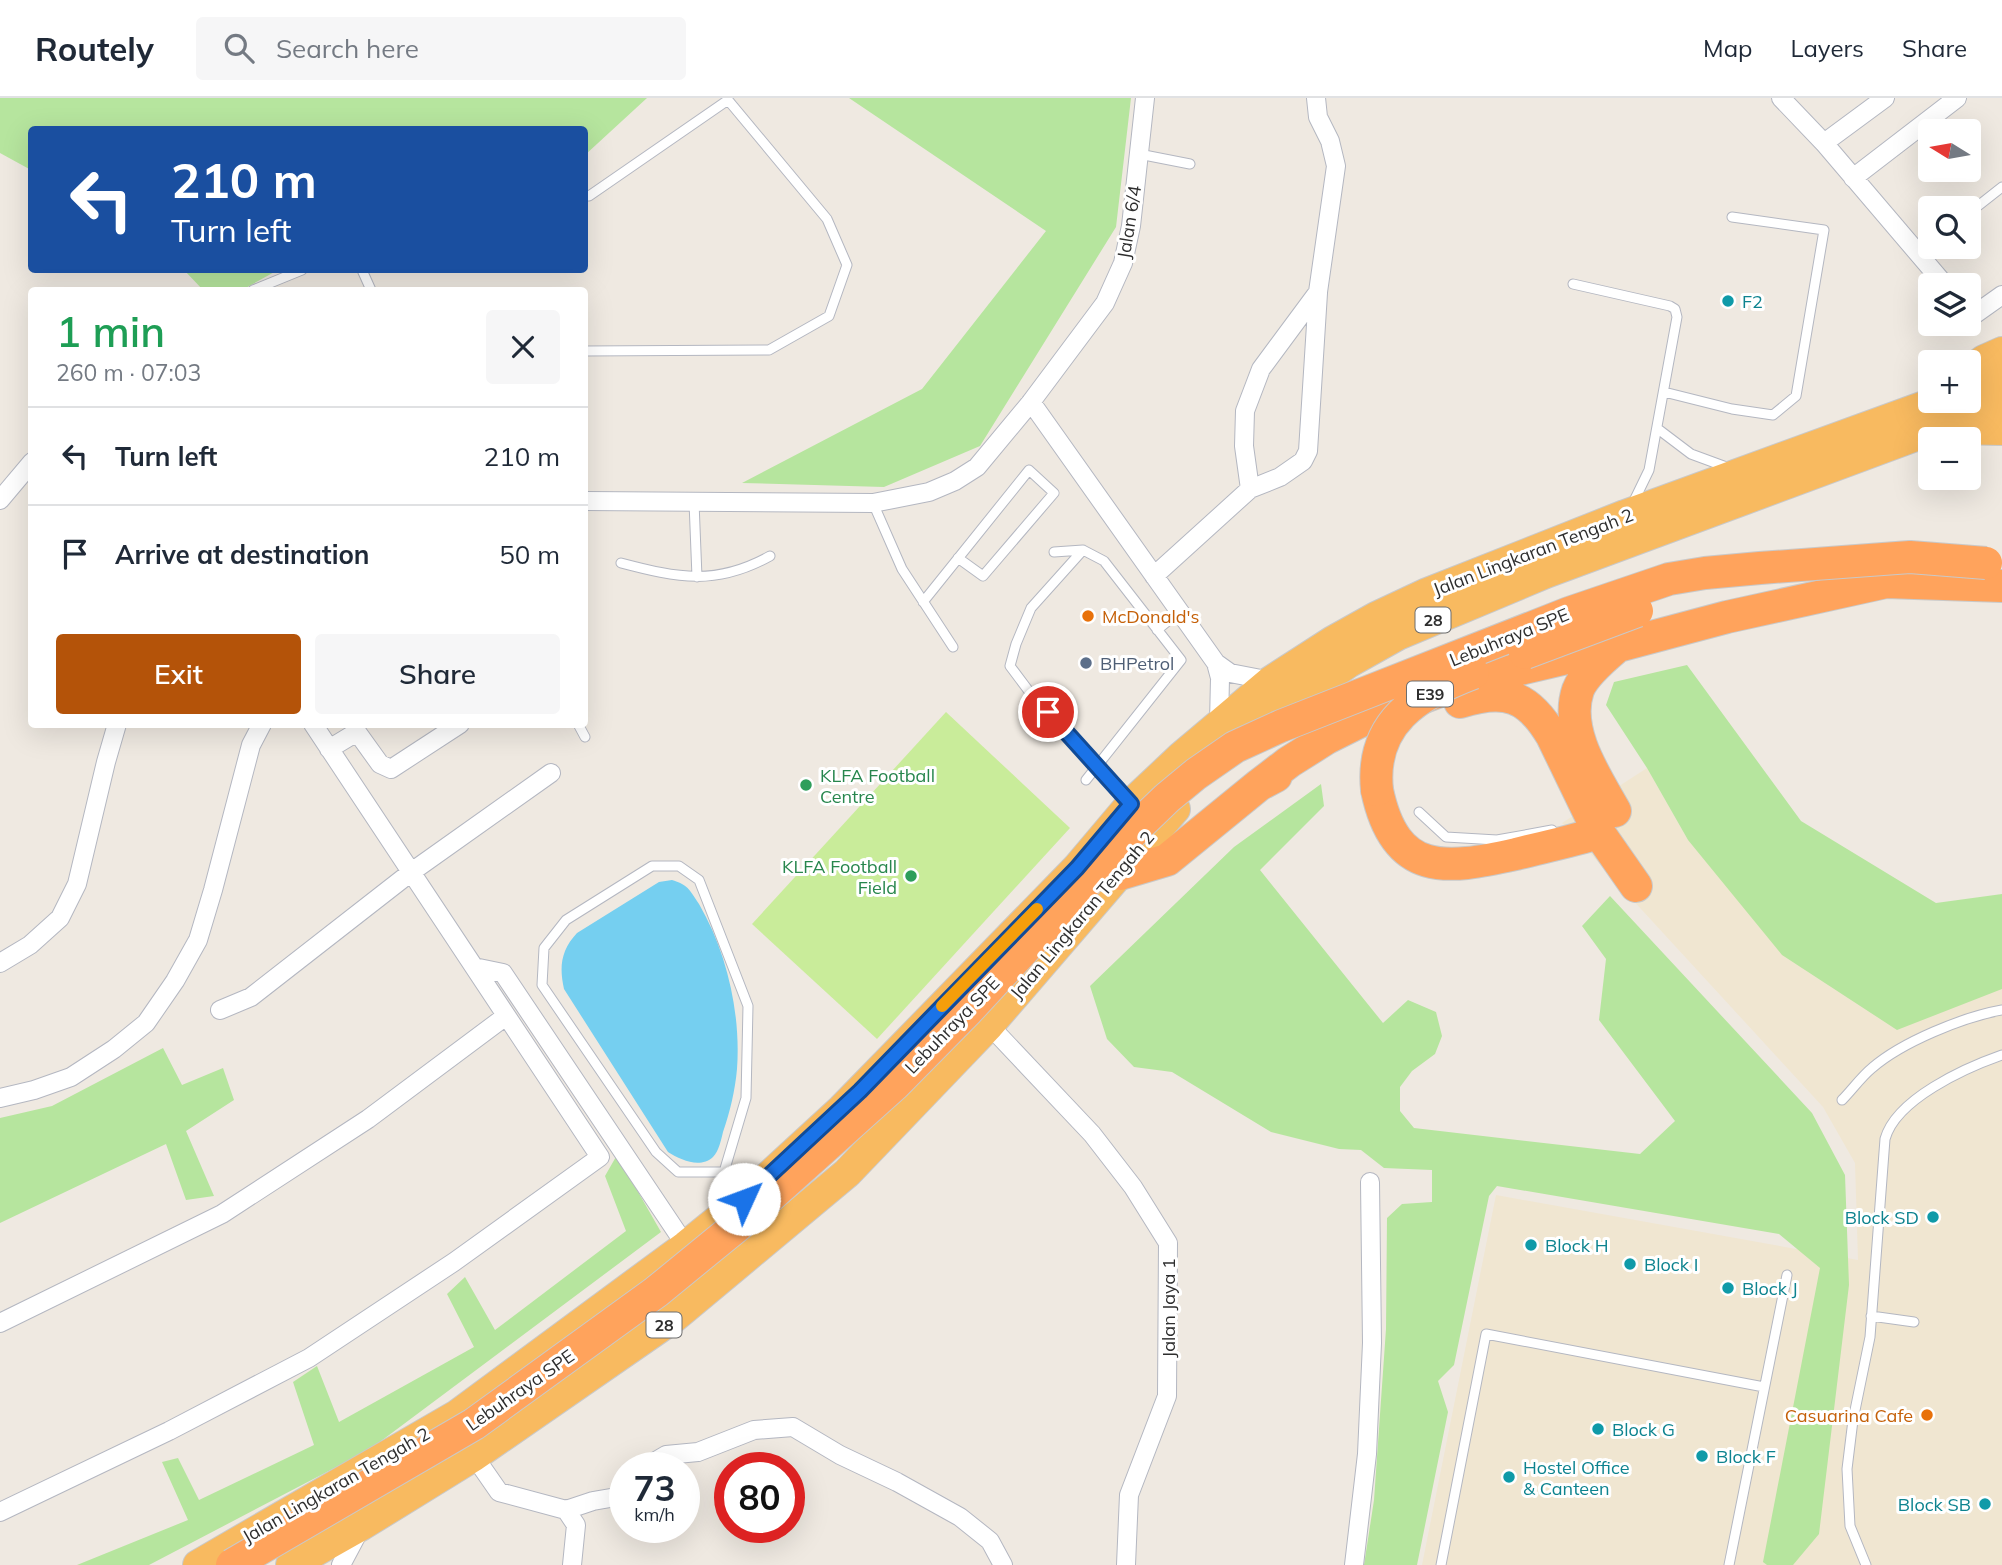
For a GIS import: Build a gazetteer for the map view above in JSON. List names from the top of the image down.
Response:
{
  "streets": {
    "highway": [
      "Jalan Lingkaran Tengah 2",
      "28",
      "Lebuhraya SPE",
      "E39"
    ],
    "street": ["Jalan 6/4", "Jalan Jaya 1"]
  },
  "crossings": [
    ["Jalan Lingkaran Tengah 2", "Jalan Jaya 1"]
  ],
  "places": [
    "F2",
    "McDonald's",
    "BHPetrol",
    "KLFA Football Centre",
    "KLFA Football Field",
    "Block SD",
    "Block H",
    "Block I",
    "Block J",
    "Casuarina Cafe",
    "Block G",
    "Block F",
    "Hostel Office & Canteen",
    "Block SB"
  ],
  "north": "left",
  "page": {
    "header": "Routely",
    "search": "Search here",
    "nav": ["Map", "Layers", "Share"],
    "map_buttons": ["+", "−"],
    "turn": ["210 m", "Turn left"],
    "heading": ["1 min", "260 m · 07:03"],
    "list": [
      {
        "name": "Turn left",
        "value": "210 m"
      },
      {
        "name": "Arrive at destination",
        "value": "50 m"
      }
    ],
    "buttons": ["Exit", "Share"],
    "speed": "73 km/h",
    "limit": "80"
  }
}
